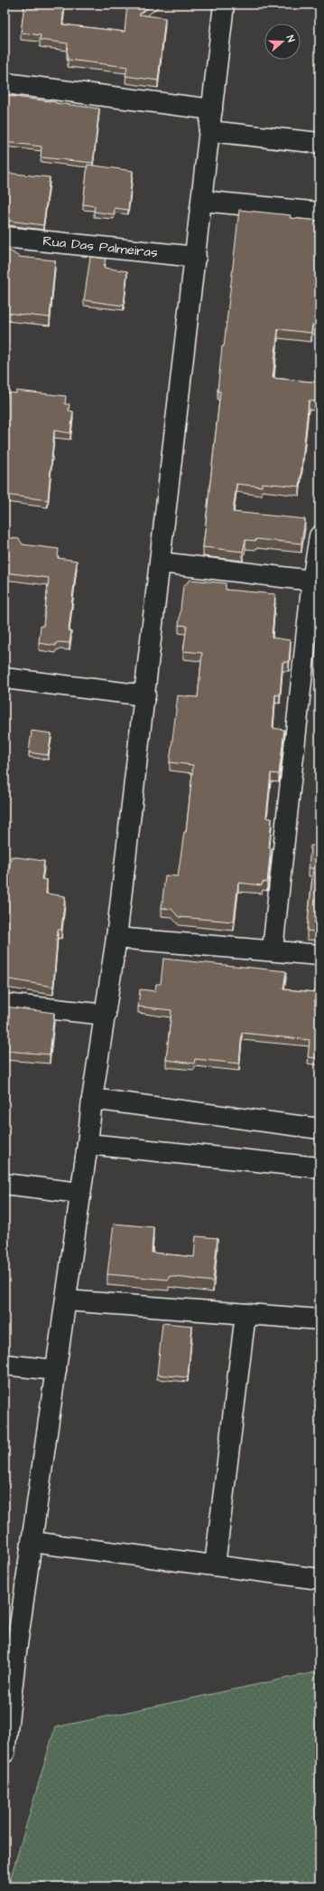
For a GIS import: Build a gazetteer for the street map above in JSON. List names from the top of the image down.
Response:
{
  "streets": {
    "street": ["Rua Das Palmeiras"]
  },
  "north": "right"
}
